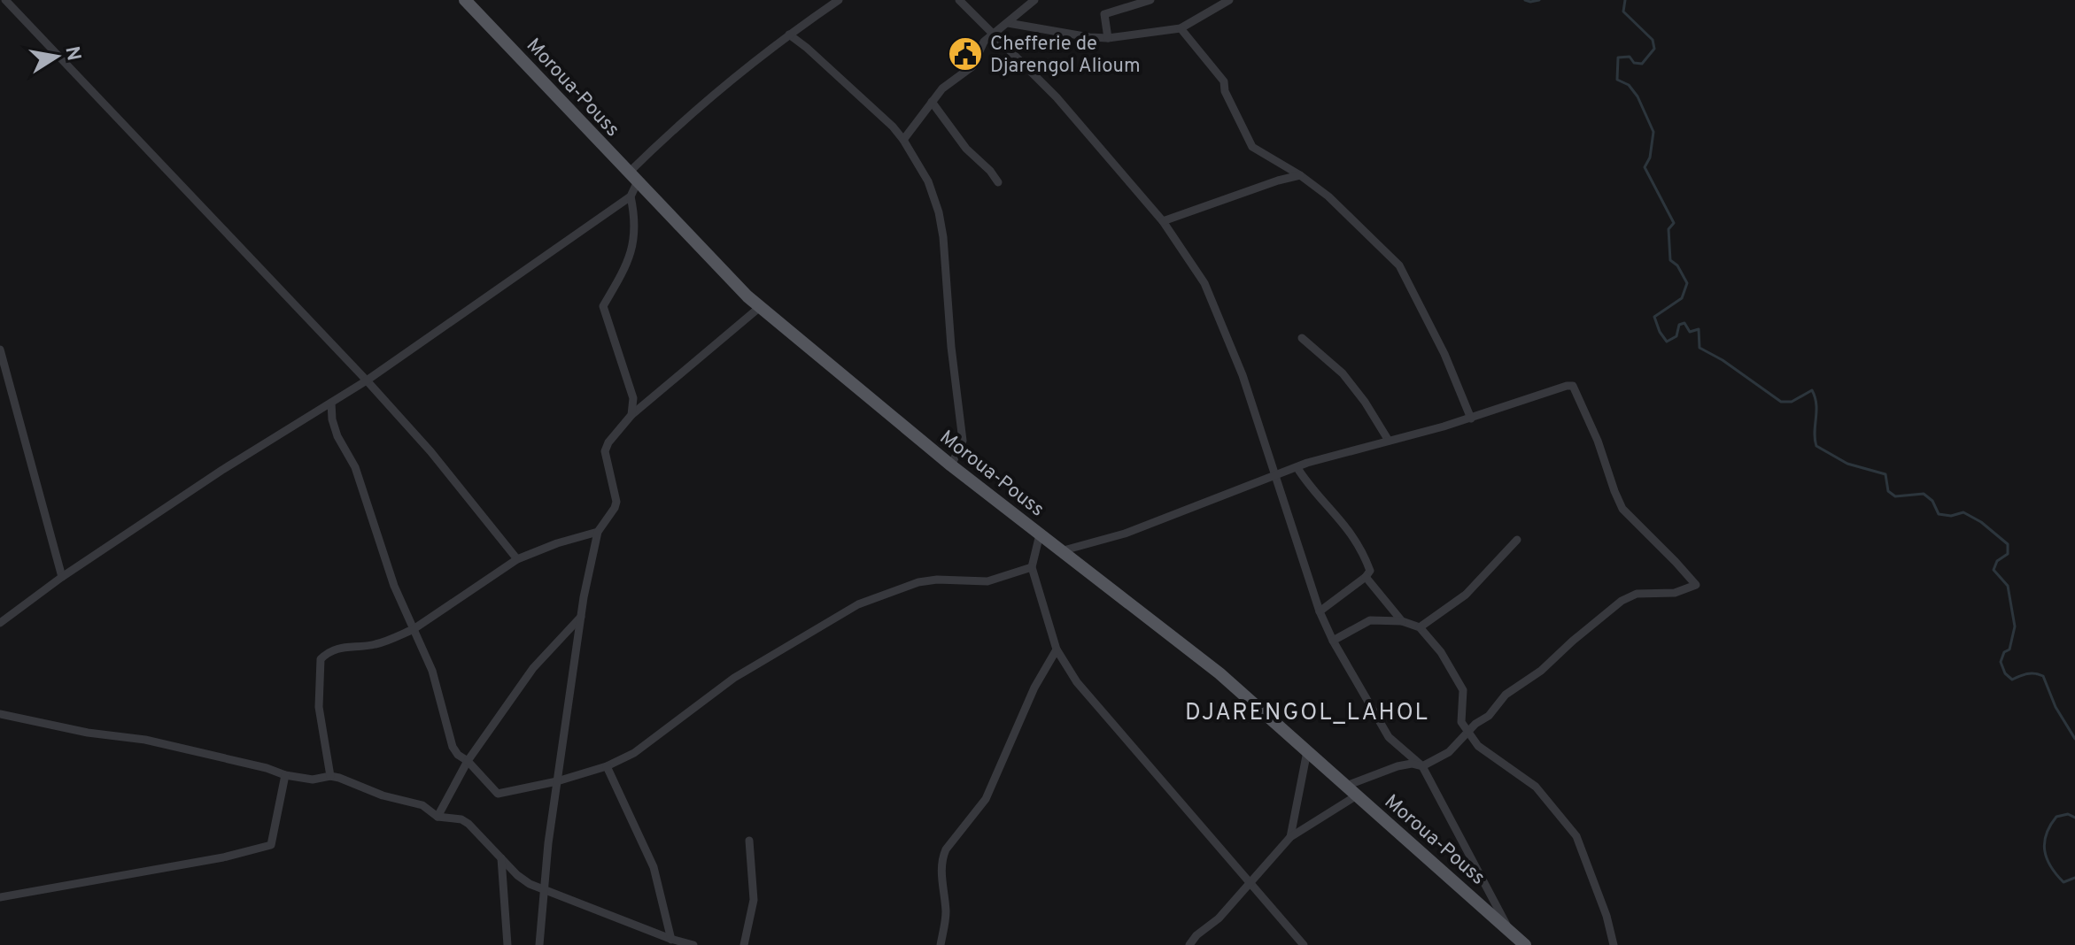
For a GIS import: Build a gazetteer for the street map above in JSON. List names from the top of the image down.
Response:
{
  "streets": {
    "main road": ["Moroua-Pouss"]
  },
  "districts": ["DJARENGOL_LAHOL"],
  "places": {
    "public building": ["Chefferie de Djarengol Alioum"]
  },
  "north": "right"
}
